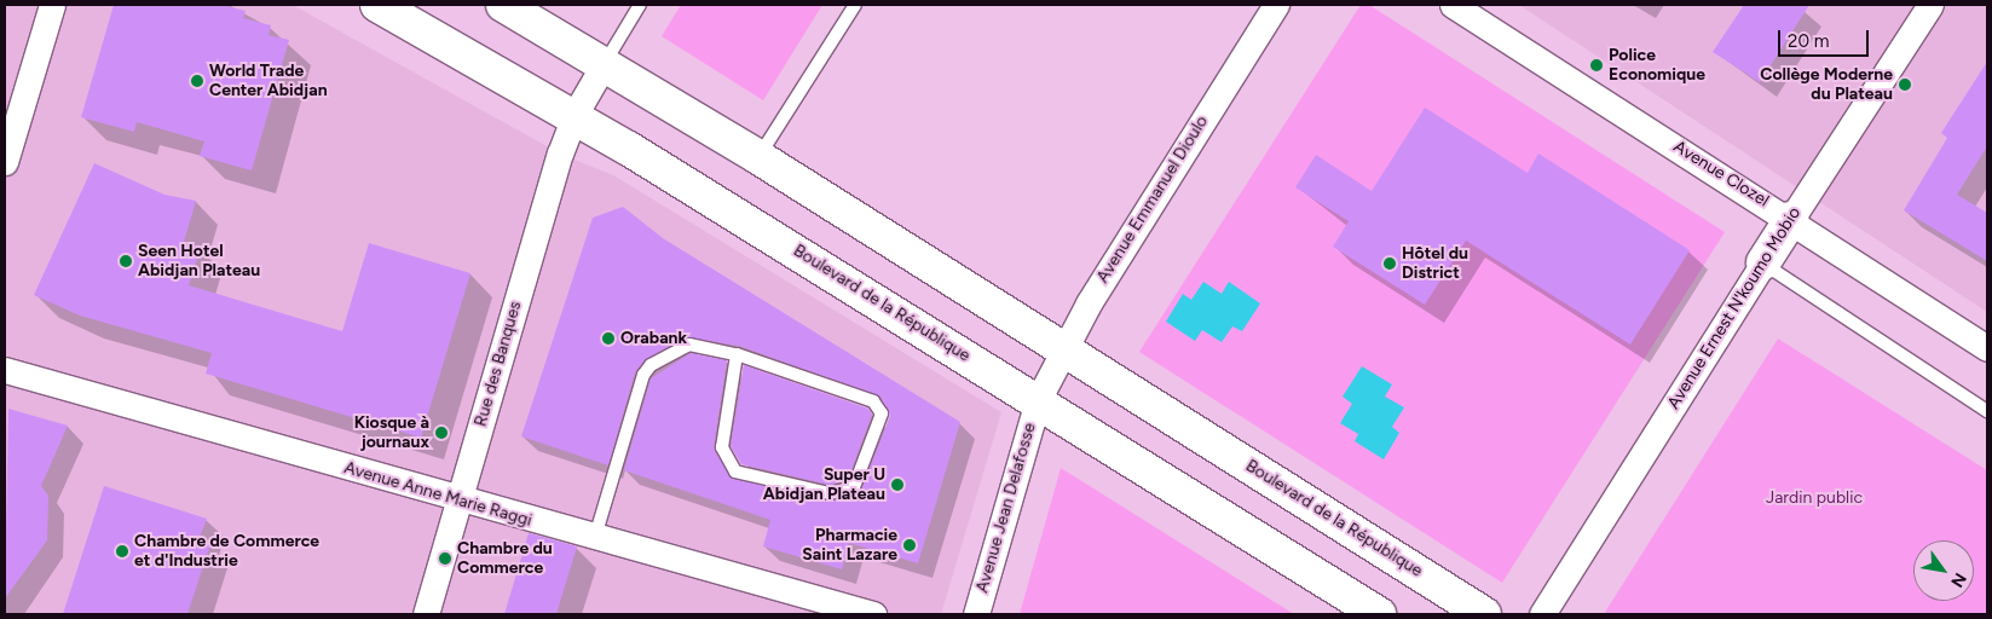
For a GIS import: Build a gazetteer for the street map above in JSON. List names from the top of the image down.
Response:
{
  "streets": {
    "main road": ["Boulevard de la République", "Avenue Ernest N'koumo Mobio"],
    "street": [
      "Avenue Clozel",
      "Avenue Emmanuel Dioulo",
      "Rue des Banques",
      "Avenue Anne Marie Raggi",
      "Avenue Jean Delafosse"
    ]
  },
  "crossings": [
    ["Avenue Clozel", "Avenue Ernest N'koumo Mobio"],
    ["Avenue Emmanuel Dioulo", "Boulevard de la République"],
    ["Avenue Emmanuel Dioulo", "Avenue Jean Delafosse"],
    ["Boulevard de la République", "Rue des Banques"],
    ["Boulevard de la République", "Avenue Jean Delafosse"],
    ["Rue des Banques", "Avenue Anne Marie Raggi"]
  ],
  "parks": ["Jardin public"],
  "places": [
    "Police Economique",
    "World Trade Center Abidjan",
    "Collège Moderne du Plateau",
    "Seen Hotel Abidjan Plateau",
    "Hôtel du District",
    "Orabank",
    "Kiosque à journaux",
    "Super U Abidjan Plateau",
    "Pharmacie Saint Lazare",
    "Chambre de Commerce et d'Industrie",
    "Chambre du Commerce"
  ],
  "scale_bar": "20 m",
  "north": "bottom right"
}
